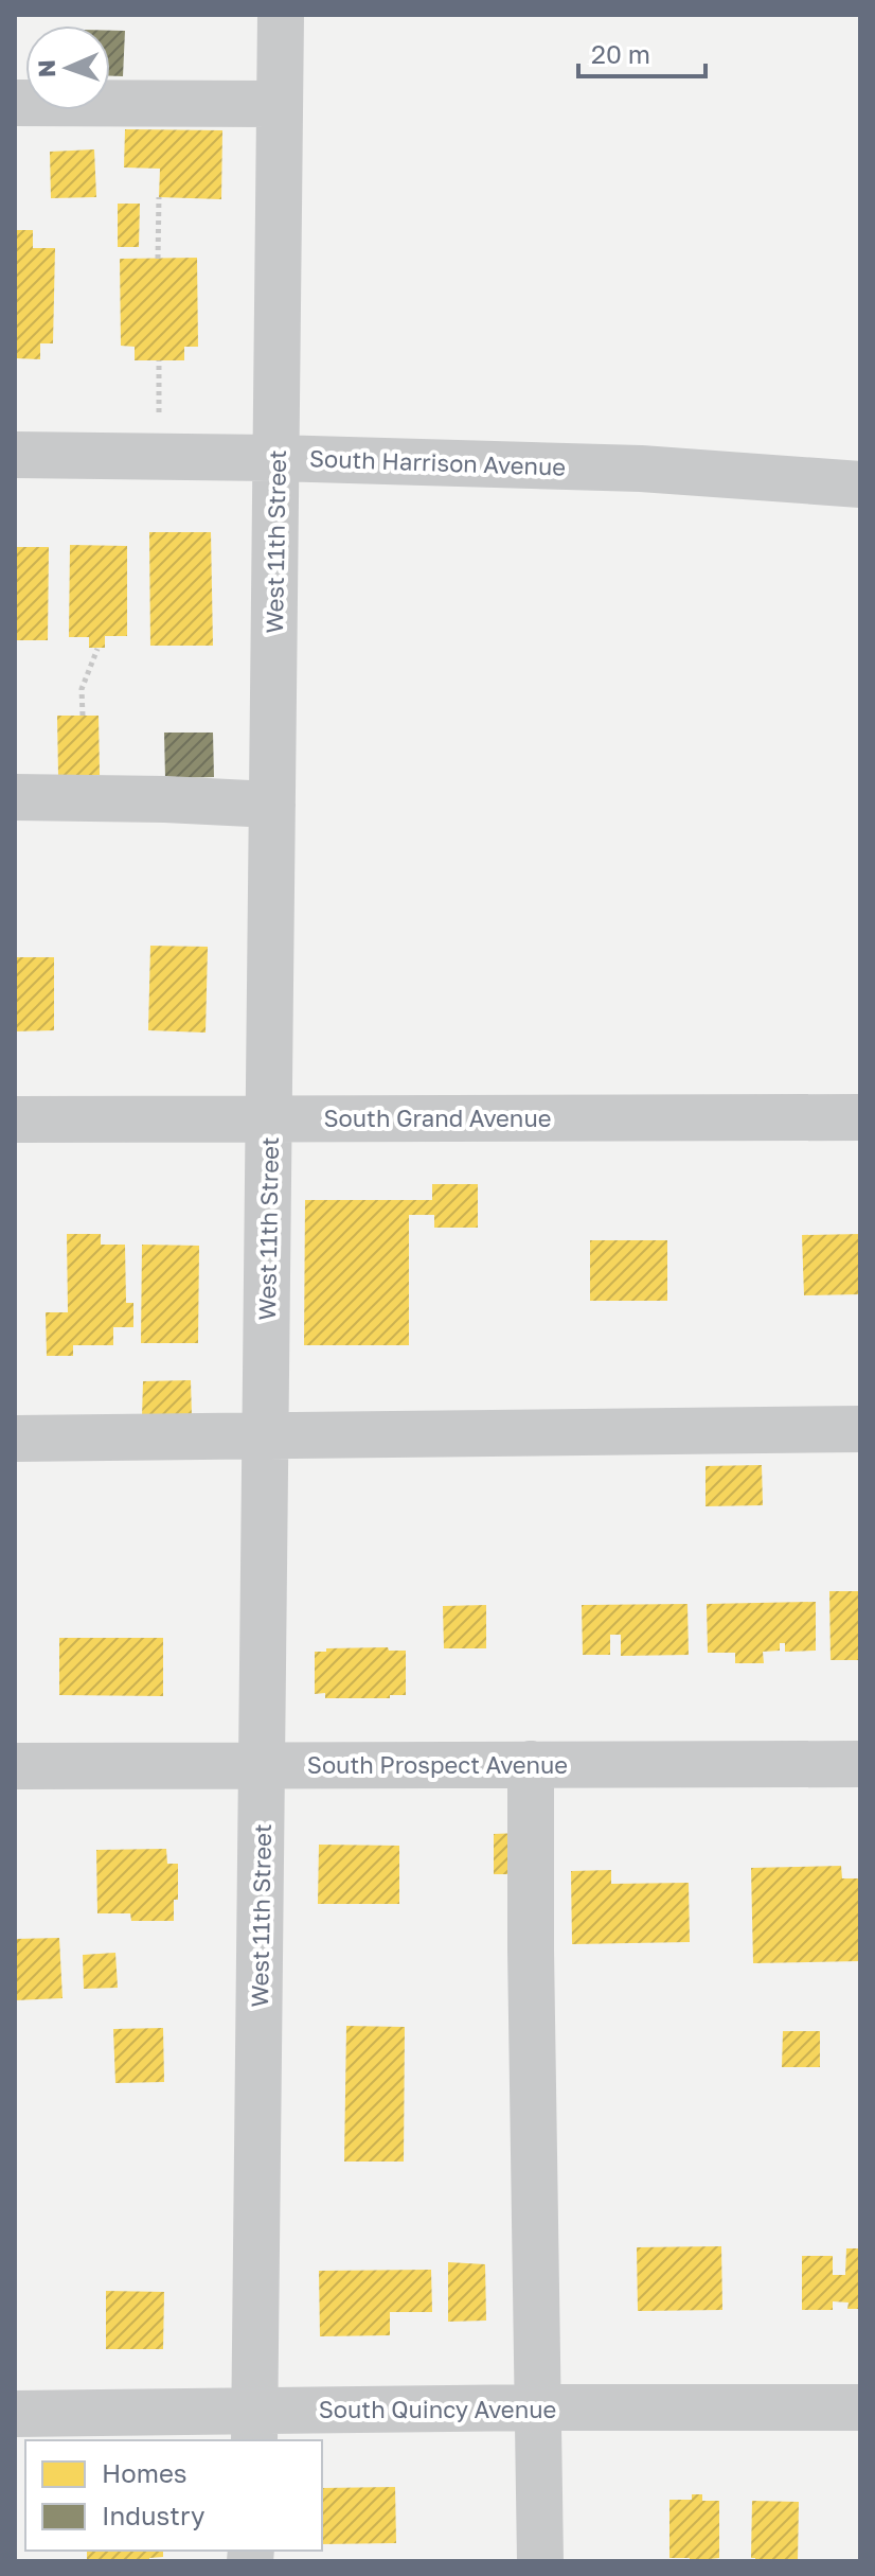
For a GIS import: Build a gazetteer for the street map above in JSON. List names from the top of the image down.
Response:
{
  "streets": {
    "street": [
      "South Harrison Avenue",
      "West 11th Street",
      "South Grand Avenue",
      "South Prospect Avenue",
      "South Quincy Avenue"
    ]
  },
  "crossings": [
    ["South Harrison Avenue", "West 11th Street"],
    ["West 11th Street", "South Grand Avenue"],
    ["West 11th Street", "South Prospect Avenue"],
    ["West 11th Street", "South Quincy Avenue"]
  ],
  "legend": ["Homes", "Industry"],
  "scale_bar": "20 m",
  "north": "left"
}
